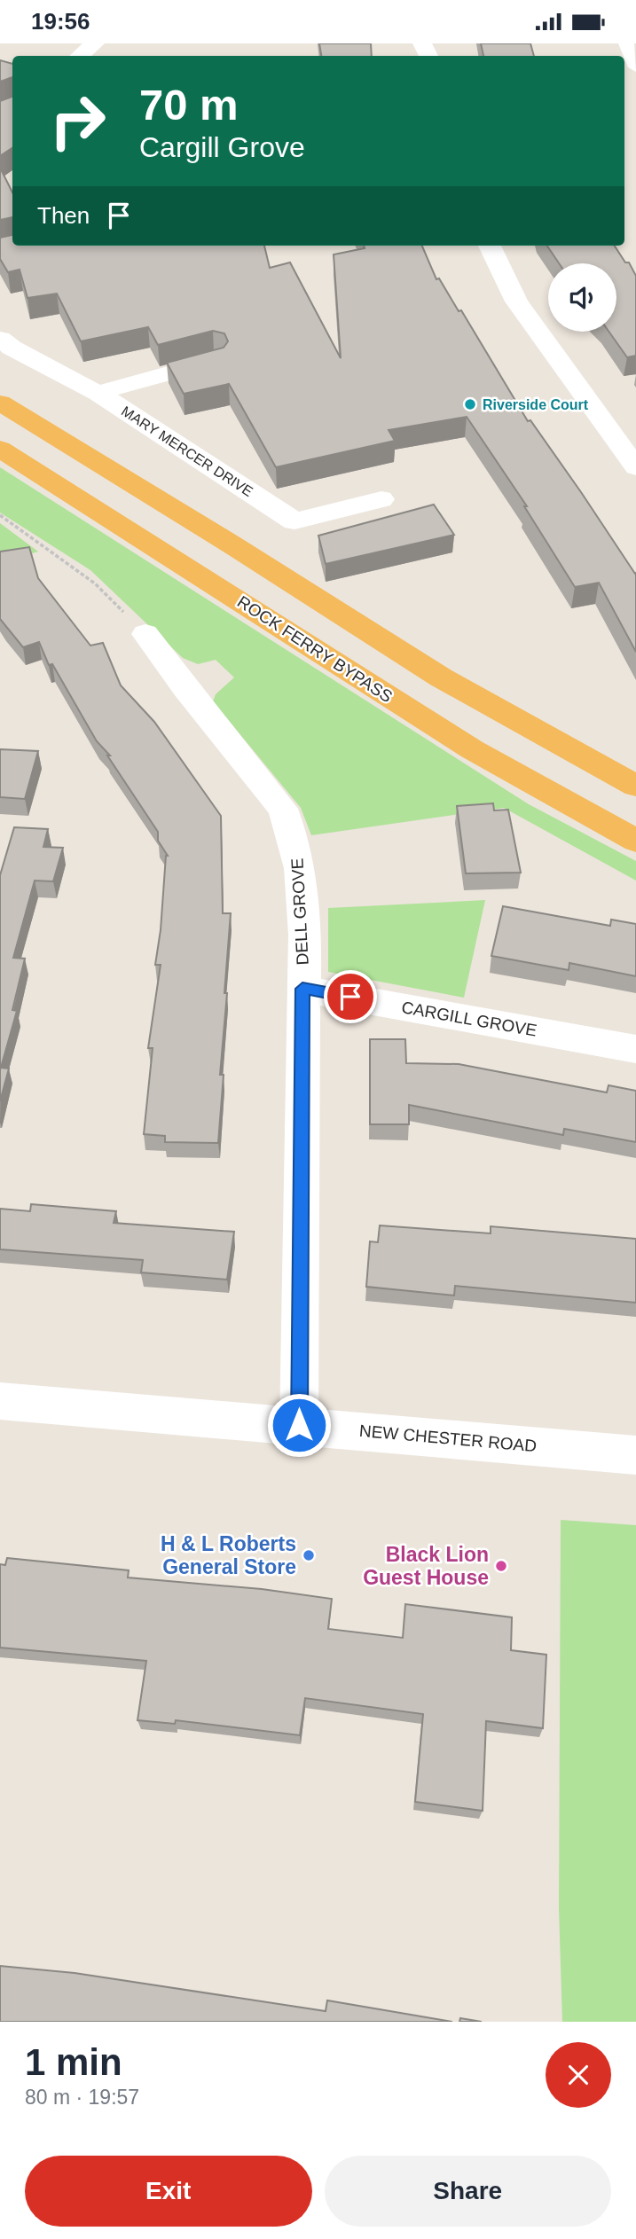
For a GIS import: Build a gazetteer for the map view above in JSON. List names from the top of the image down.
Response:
{
  "streets": {
    "highway": ["ROCK FERRY BYPASS"],
    "street": [
      "MARY MERCER DRIVE",
      "DELL GROVE",
      "CARGILL GROVE",
      "NEW CHESTER ROAD"
    ]
  },
  "crossings": [
    ["DELL GROVE", "CARGILL GROVE"],
    ["DELL GROVE", "NEW CHESTER ROAD"]
  ],
  "places": ["Riverside Court", "H & L Roberts General Store", "Black Lion Guest House"],
  "page": {
    "status": "19:56",
    "turn": ["70 m", "Cargill Grove"],
    "then": "Then",
    "heading": ["1 min", "80 m · 19:57"],
    "buttons": ["Exit", "Share"]
  }
}
